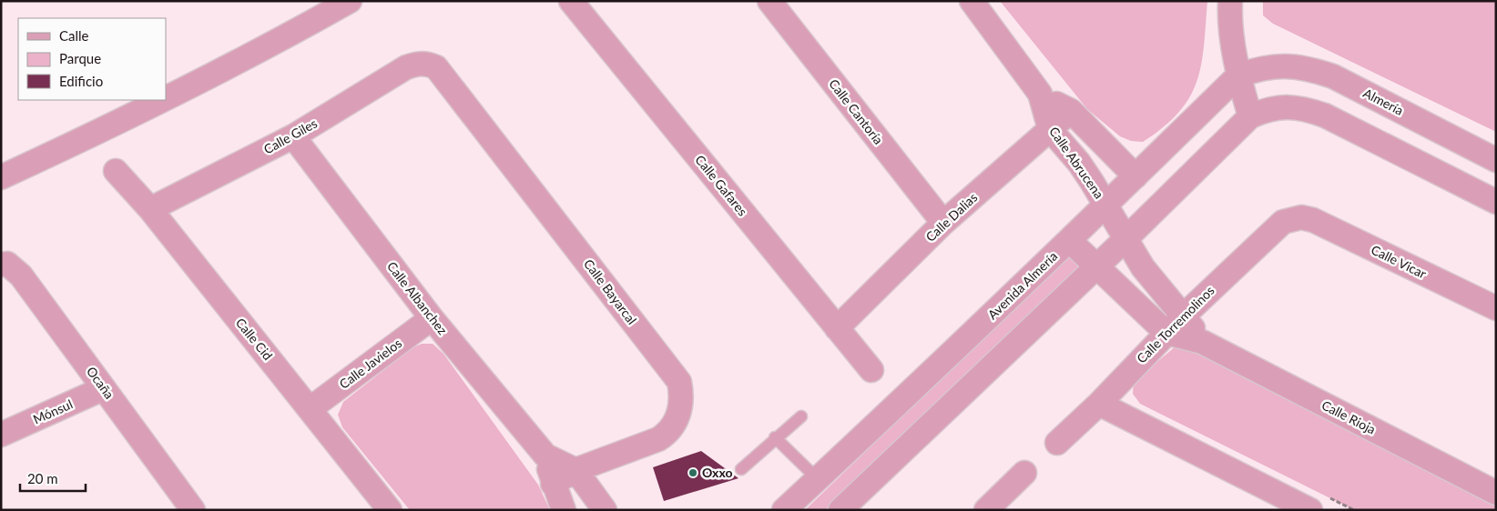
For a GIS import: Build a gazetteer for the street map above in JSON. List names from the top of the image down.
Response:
{
  "streets": {
    "street": [
      "Almería",
      "Calle Cantoría",
      "Calle Giles",
      "Calle Abrucena",
      "Calle Gafares",
      "Calle Dalias",
      "Calle Vicar",
      "Avenida Almería",
      "Calle Bayarcal",
      "Calle Albanchez",
      "Calle Torremolinos",
      "Calle Cid",
      "Calle Javielos",
      "Ocaña",
      "Mónsul",
      "Calle Rioja"
    ]
  },
  "crossings": [
    ["Almería", "Avenida Almería"],
    ["Calle Cantoría", "Calle Dalias"],
    ["Calle Giles", "Calle Bayarcal"],
    ["Calle Giles", "Calle Albanchez"],
    ["Calle Giles", "Calle Cid"],
    ["Calle Abrucena", "Calle Dalias"],
    ["Calle Abrucena", "Avenida Almería"],
    ["Calle Abrucena", "Calle Rioja"],
    ["Calle Gafares", "Calle Dalias"],
    ["Calle Vicar", "Calle Torremolinos"],
    ["Avenida Almería", "Calle Rioja"],
    ["Calle Bayarcal", "Calle Albanchez"],
    ["Calle Albanchez", "Calle Javielos"],
    ["Calle Torremolinos", "Calle Rioja"],
    ["Calle Cid", "Calle Javielos"],
    ["Ocaña", "Mónsul"]
  ],
  "places": ["Oxxo"],
  "legend": ["Calle", "Parque", "Edificio"],
  "scale_bar": "20 m"
}
